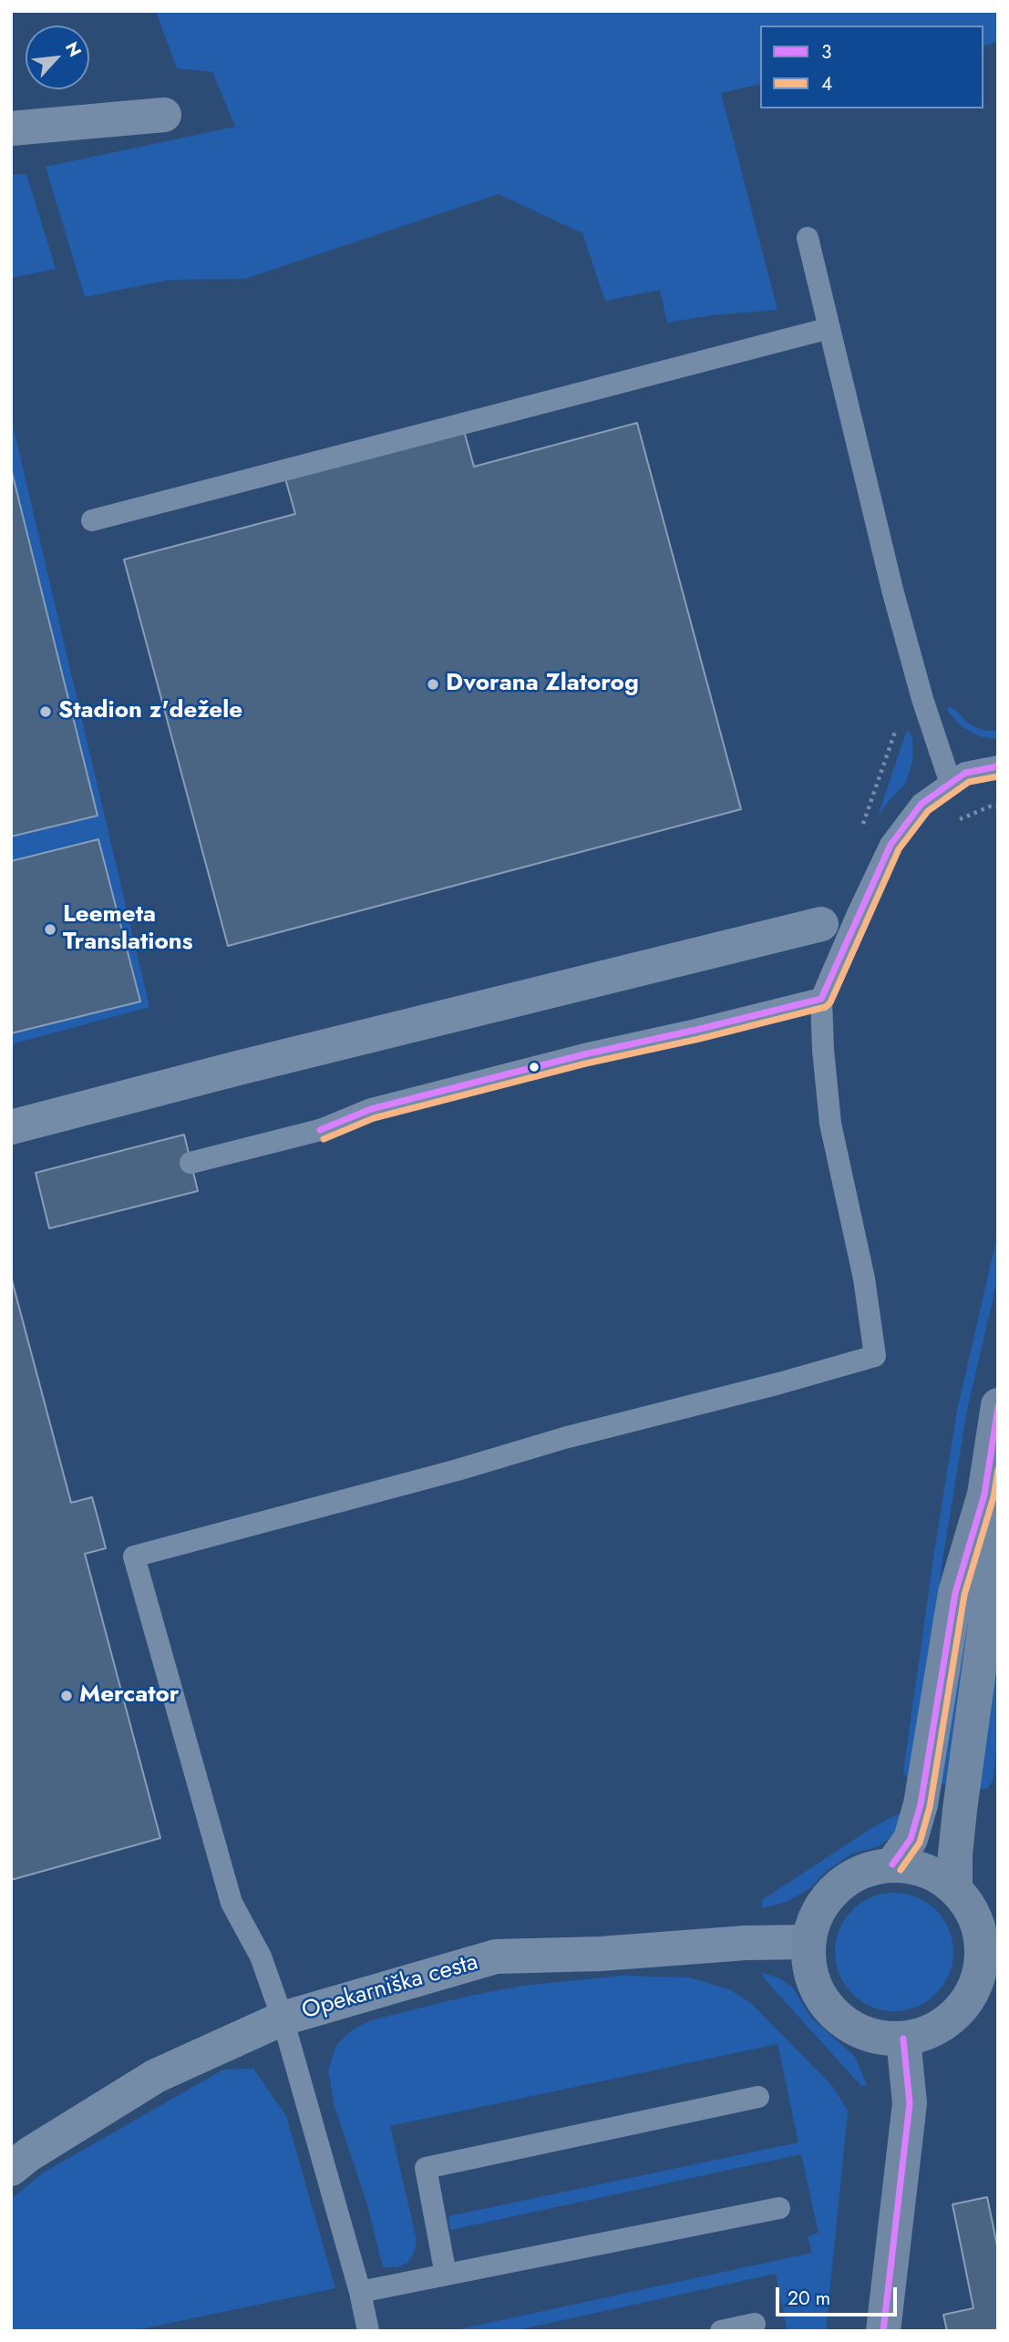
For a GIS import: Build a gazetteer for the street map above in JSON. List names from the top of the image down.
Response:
{
  "streets": {
    "street": ["Opekarniška cesta"]
  },
  "places": [
    "Dvorana Zlatorog",
    "Stadion z'dežele",
    "Leemeta Translations",
    "Mercator"
  ],
  "lines": ["transit line 3", "transit line 4"],
  "legend": ["3", "4"],
  "scale_bar": "20 m",
  "north": "top right"
}
